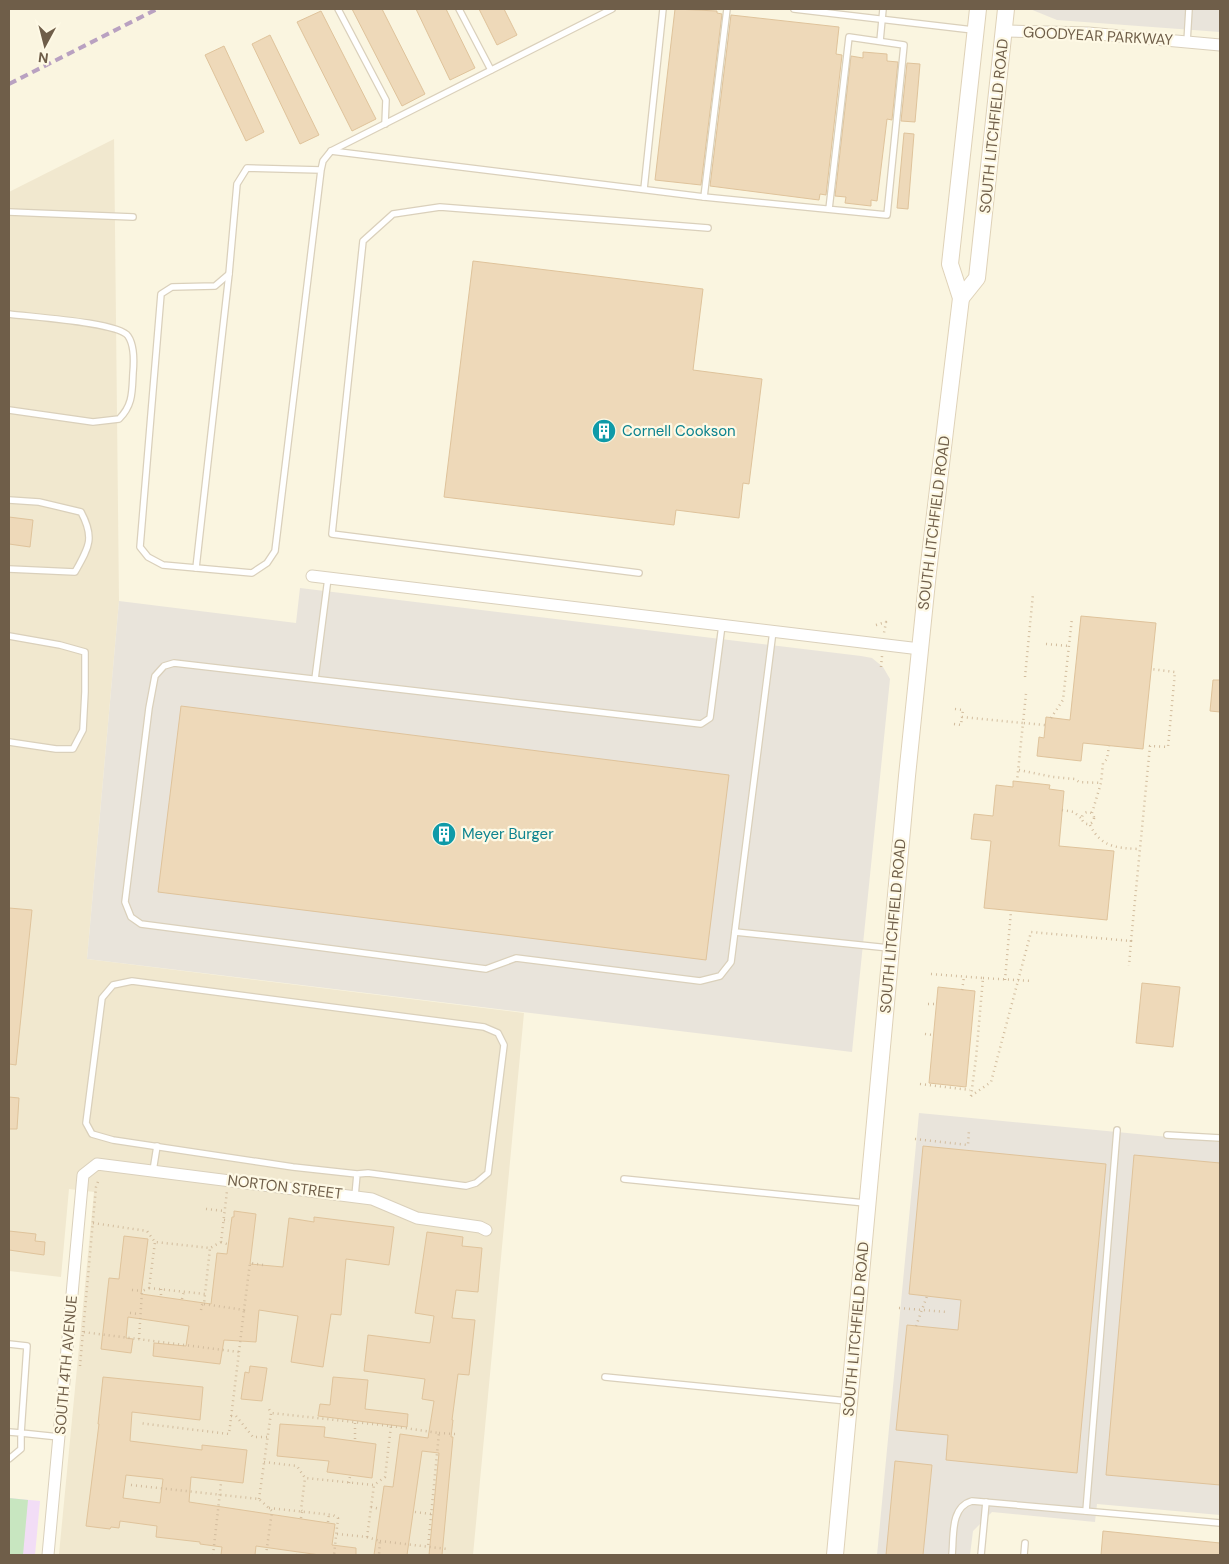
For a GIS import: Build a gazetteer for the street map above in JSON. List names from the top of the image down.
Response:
{
  "streets": {
    "main road": ["GOODYEAR PARKWAY", "SOUTH LITCHFIELD ROAD"],
    "street": ["NORTON STREET", "SOUTH 4TH AVENUE"]
  },
  "crossings": [
    ["GOODYEAR PARKWAY", "SOUTH LITCHFIELD ROAD"],
    ["NORTON STREET", "SOUTH 4TH AVENUE"]
  ],
  "places": {
    "building": ["Cornell Cookson", "Meyer Burger"]
  },
  "north": "bottom"
}
